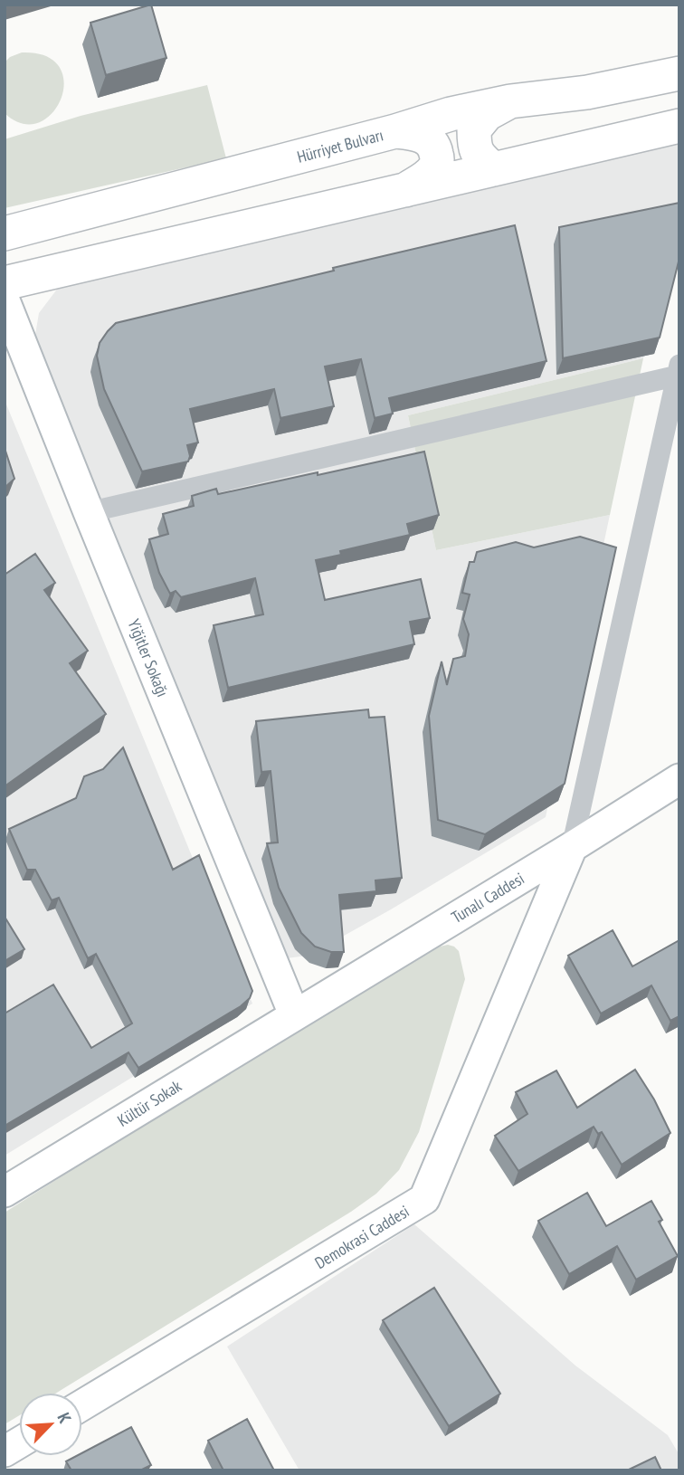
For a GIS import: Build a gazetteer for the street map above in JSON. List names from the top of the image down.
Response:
{
  "streets": {
    "main road": ["Hürriyet Bulvarı"],
    "street": [
      "Yiğitler Sokağı",
      "Tunalı Caddesi",
      "Kültür Sokak",
      "Demokrasi Caddesi"
    ]
  },
  "crossings": [
    ["Yiğitler Sokağı", "Tunalı Caddesi"],
    ["Yiğitler Sokağı", "Kültür Sokak"],
    ["Tunalı Caddesi", "Kültür Sokak"],
    ["Tunalı Caddesi", "Demokrasi Caddesi"]
  ],
  "north": "top right"
}
